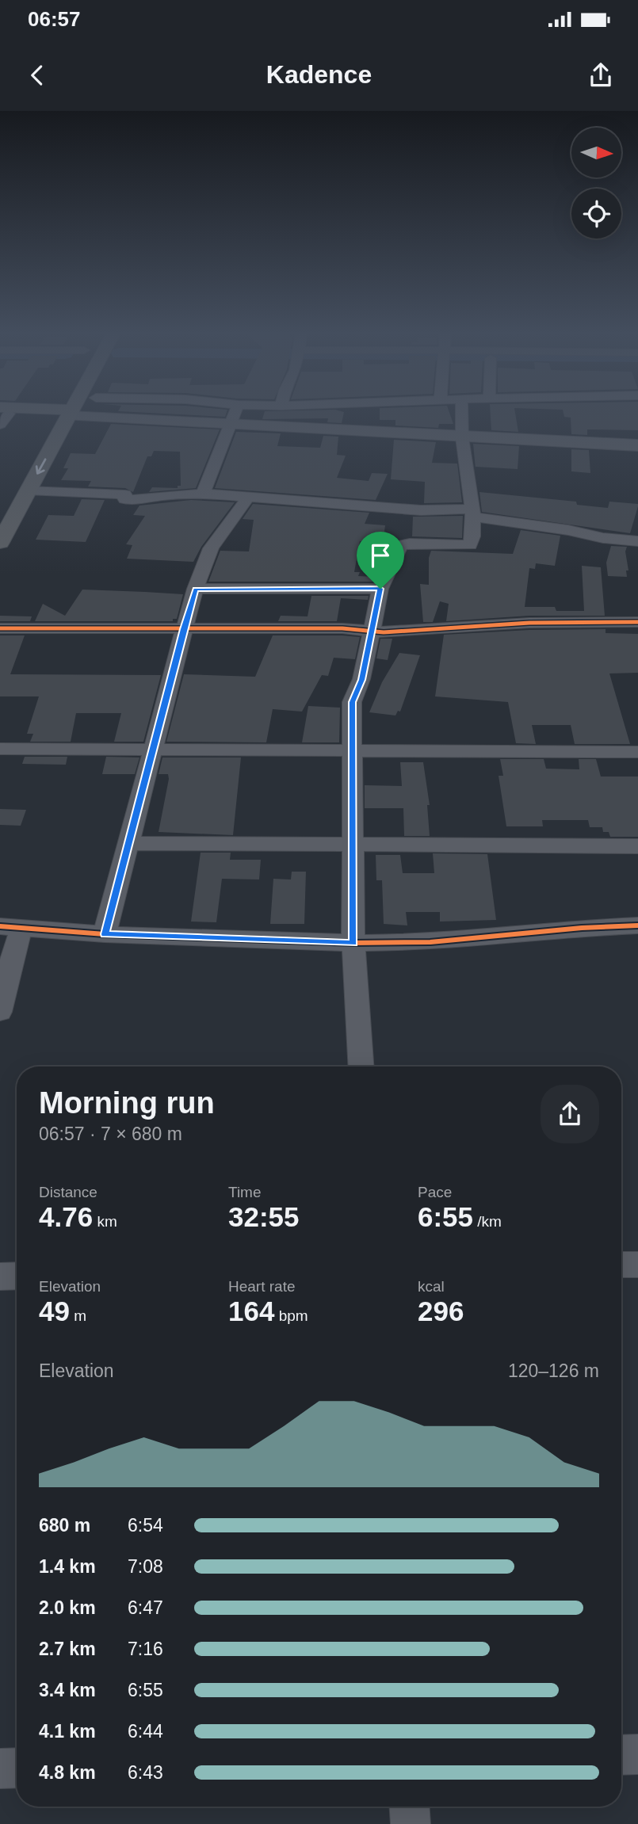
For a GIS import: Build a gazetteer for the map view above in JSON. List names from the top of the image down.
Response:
{
  "north": "right",
  "page": {
    "status": "06:57",
    "header": "Kadence",
    "heading": ["Morning run", "06:57 · 7 × 680 m"],
    "stats": [
      ["Distance", "4.76 km"],
      ["Time", "32:55"],
      ["Pace", "6:55 /km"],
      ["Elevation", "49 m"],
      ["Heart rate", "164 bpm"],
      ["kcal", "296"]
    ],
    "chart": ["Elevation", "120–126 m"],
    "list": [
      {
        "name": "680 m",
        "note": "6:54"
      },
      {
        "name": "1.4 km",
        "note": "7:08"
      },
      {
        "name": "2.0 km",
        "note": "6:47"
      },
      {
        "name": "2.7 km",
        "note": "7:16"
      },
      {
        "name": "3.4 km",
        "note": "6:55"
      },
      {
        "name": "4.1 km",
        "note": "6:44"
      },
      {
        "name": "4.8 km",
        "note": "6:43"
      }
    ]
  }
}
